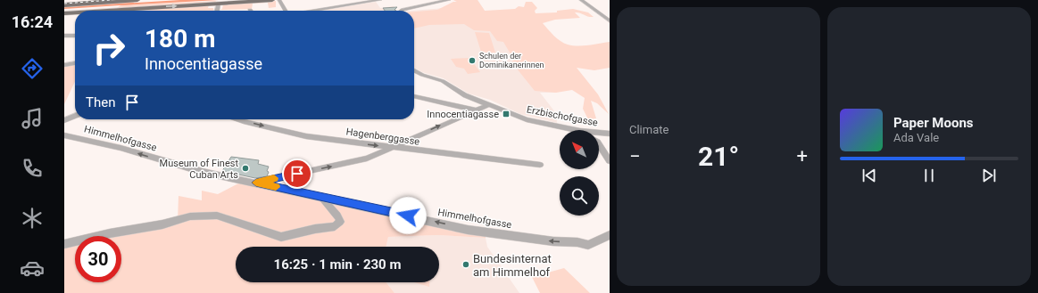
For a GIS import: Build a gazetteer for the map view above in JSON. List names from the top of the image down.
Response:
{
  "streets": {
    "street": ["Erzbischofgasse", "Hagenberggasse", "Himmelhofgasse"]
  },
  "one_way": ["Himmelhofgasse"],
  "places": {
    "other": ["Schulen der Dominikanerinnen", "Museum of Finest Cuban Arts", "Bundesinternat am Himmelhof"],
    "transit": ["Innocentiagasse"]
  },
  "north": "top left",
  "page": {
    "tabs": "16:24",
    "tile": "Climate",
    "turn": ["180 m", "Innocentiagasse"],
    "then": "Then",
    "song": ["Paper Moons", "Ada Vale"],
    "heat": ["−", "21°", "+"],
    "limit": "30",
    "trip": "16:25 · 1 min · 230 m"
  }
}
